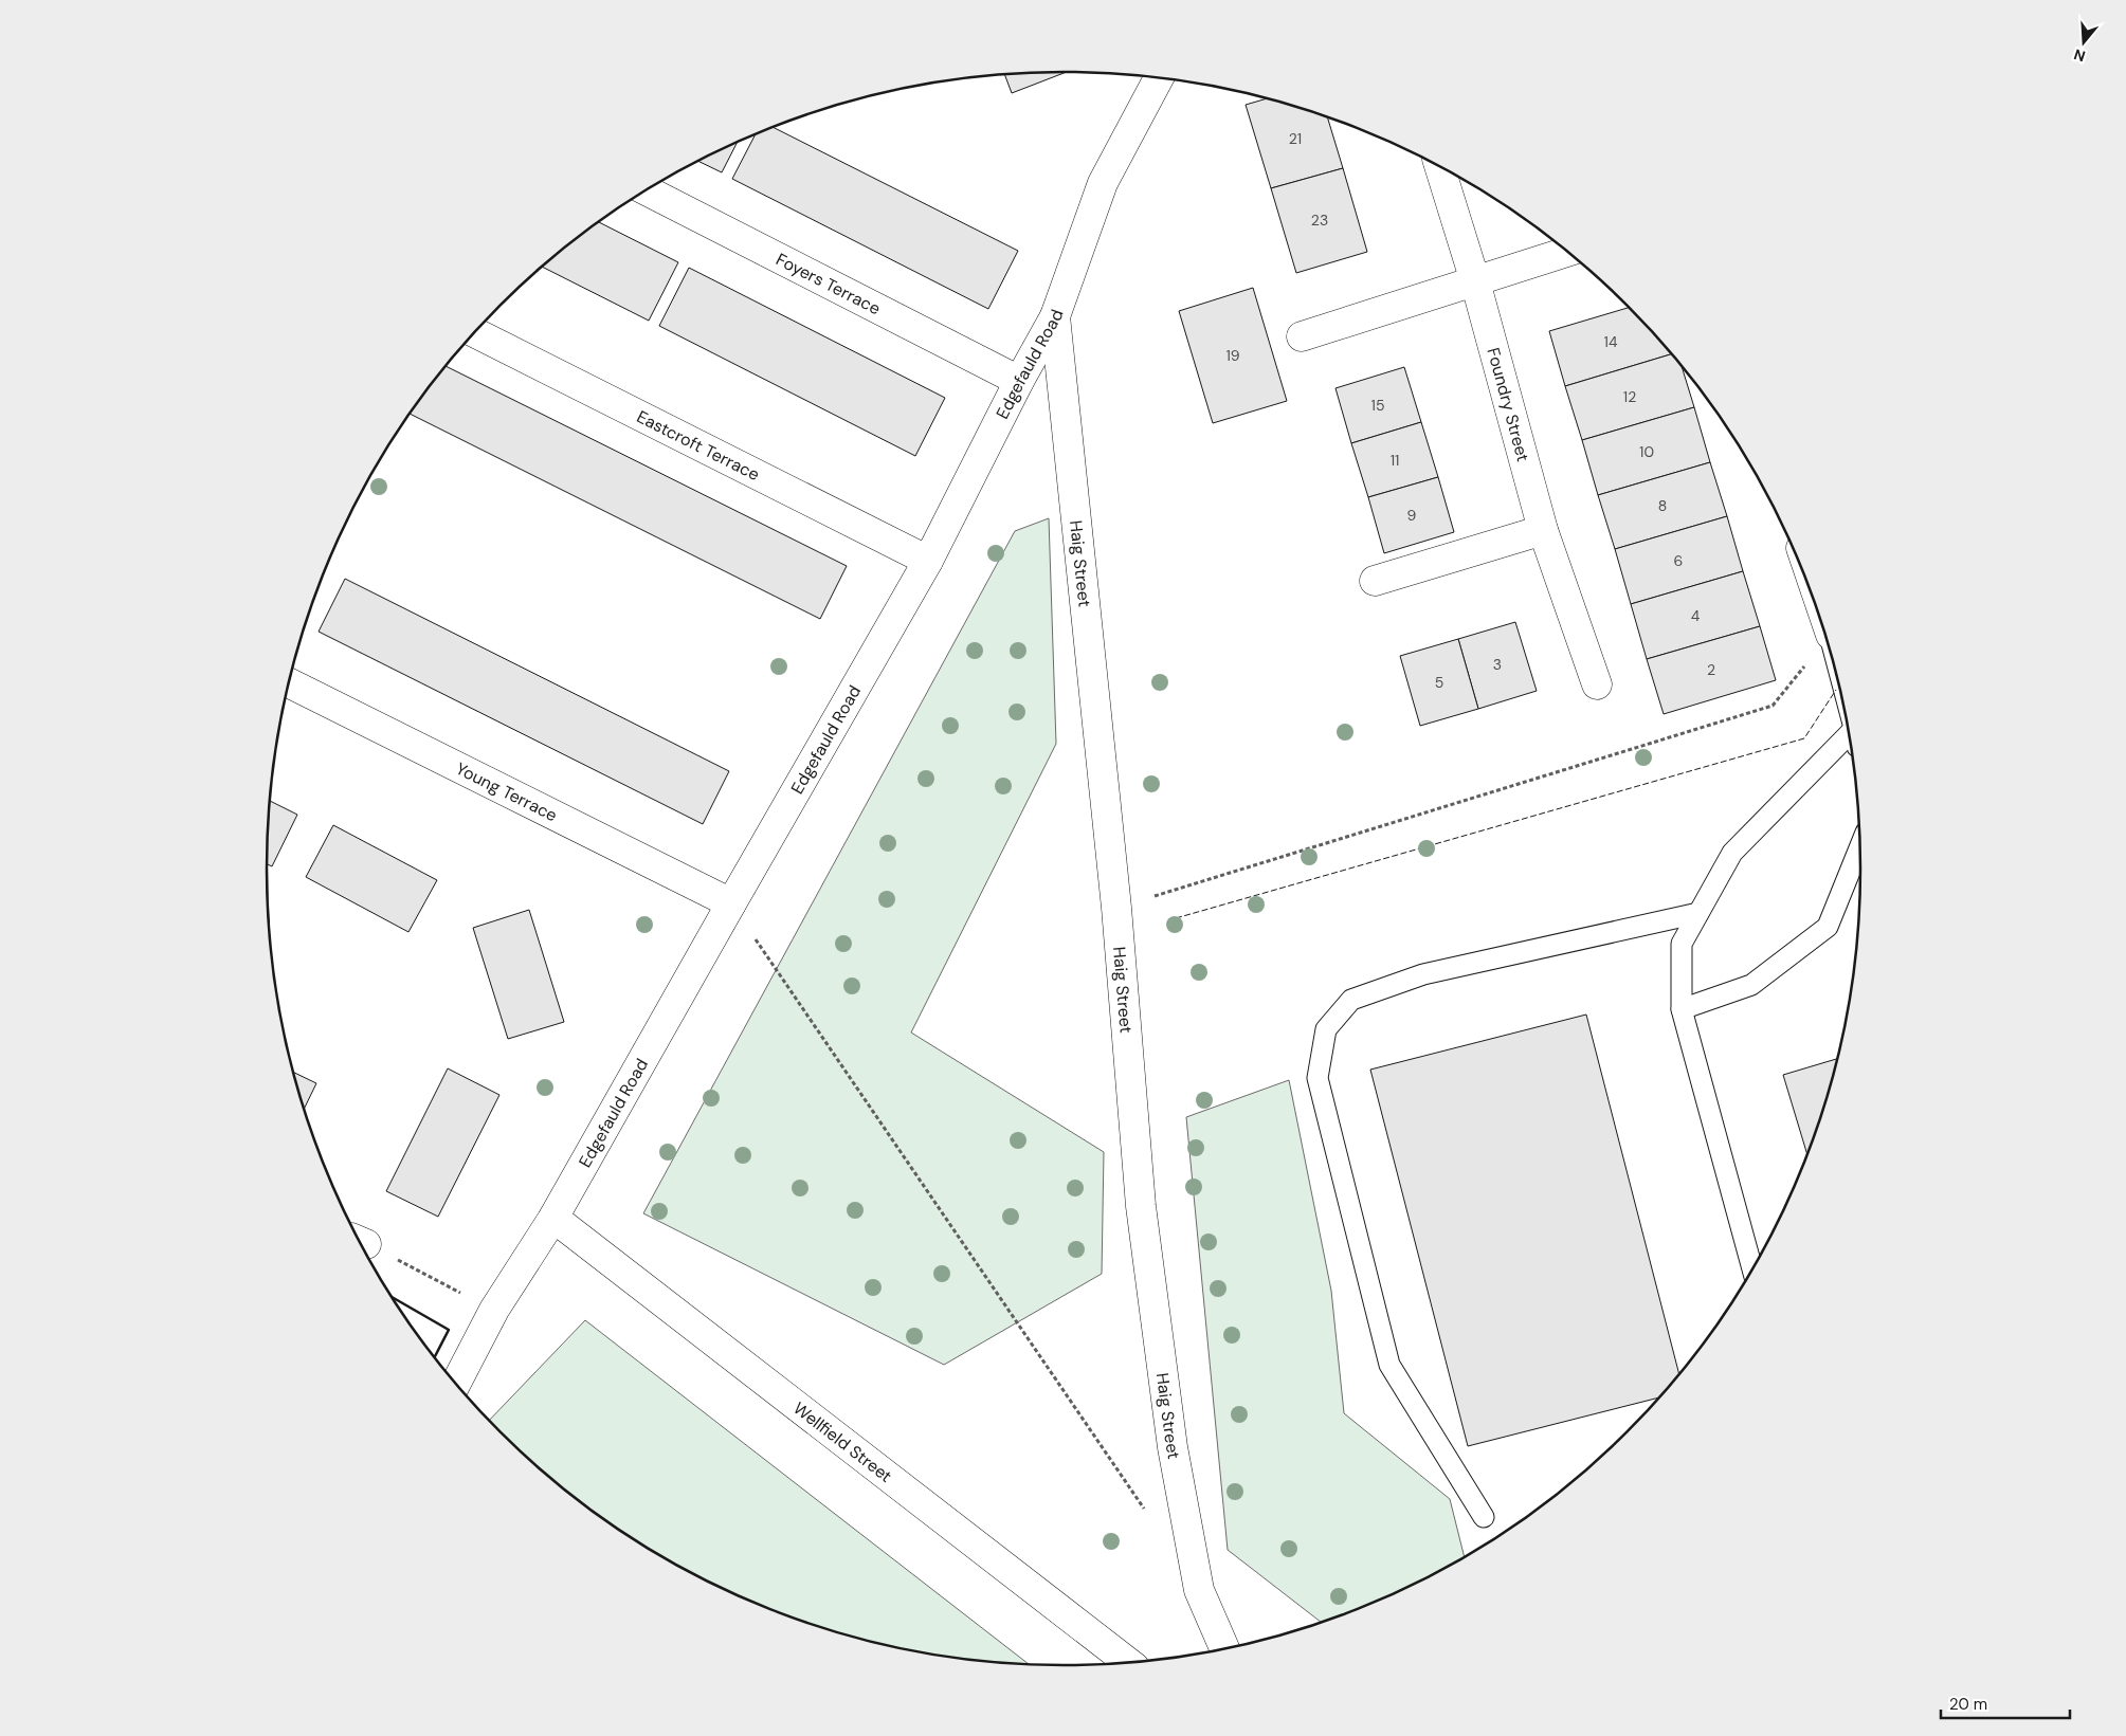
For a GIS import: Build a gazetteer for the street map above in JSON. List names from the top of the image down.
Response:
{
  "streets": {
    "street": [
      "Foyers Terrace",
      "Edgefauld Road",
      "Foundry Street",
      "Eastcroft Terrace",
      "Haig Street",
      "Young Terrace",
      "Wellfield Street"
    ]
  },
  "crossings": [
    ["Foyers Terrace", "Edgefauld Road"],
    ["Edgefauld Road", "Eastcroft Terrace"],
    ["Edgefauld Road", "Haig Street"],
    ["Edgefauld Road", "Young Terrace"],
    ["Edgefauld Road", "Wellfield Street"]
  ],
  "house_numbers": [
    "21",
    "23",
    "14",
    "19",
    "12",
    "15",
    "10",
    "11",
    "8",
    "9",
    "6",
    "4",
    "3",
    "2",
    "5"
  ],
  "scale_bar": "20 m",
  "north": "bottom"
}
